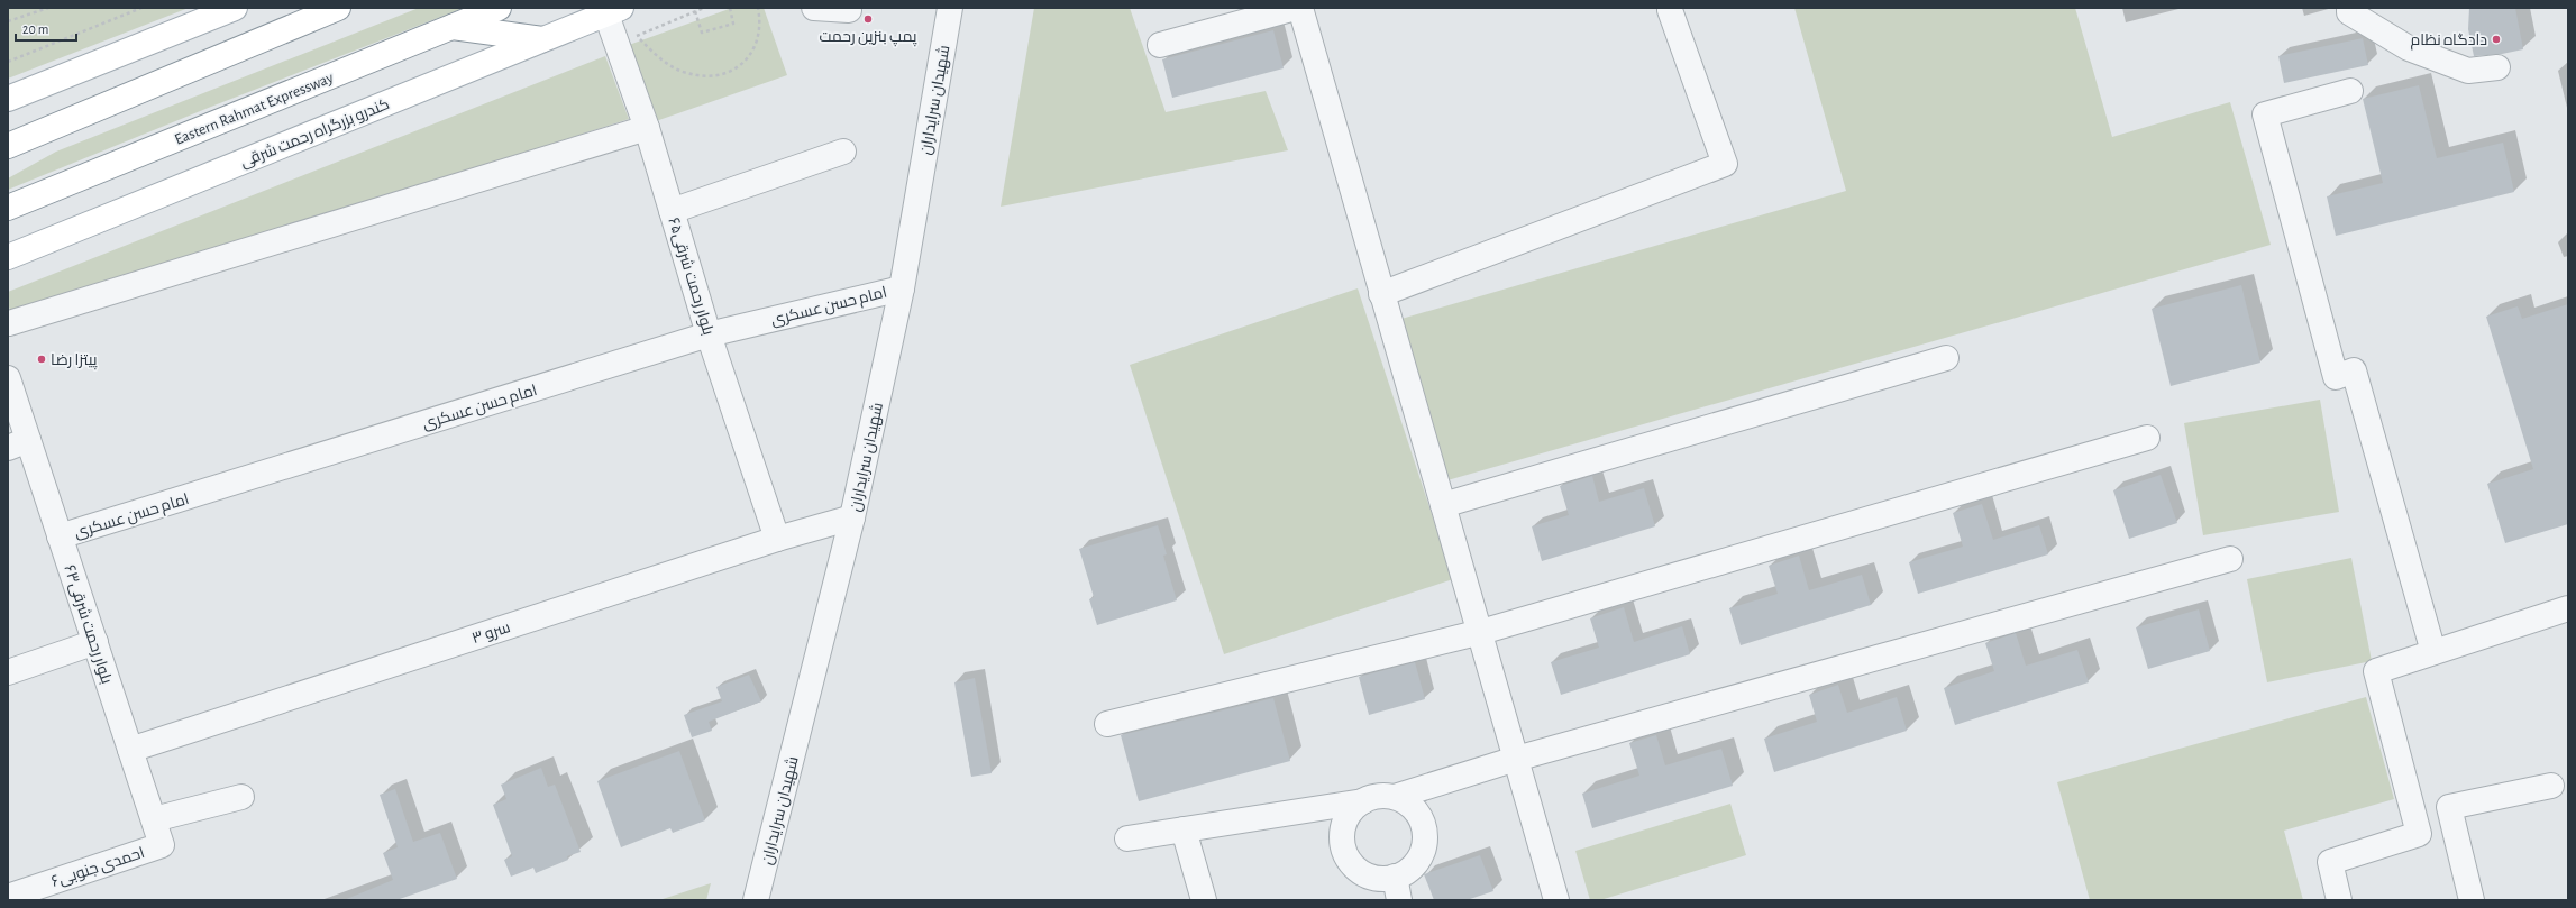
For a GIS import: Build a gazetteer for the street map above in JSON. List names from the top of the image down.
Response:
{
  "streets": {
    "main road": ["Eastern Rahmat Expressway", "کندرو بزرگراه رحمت شرقی"],
    "street": [
      "شهیدان سرایداران",
      "بلوار رحمت شرقی۶۵",
      "امام حسن عسکری",
      "بلوار رحمت شرقی۶۳",
      "سرو ۳",
      "احمدی جنوبی۶"
    ]
  },
  "crossings": [
    ["شهیدان سرایداران", "امام حسن عسکری"],
    ["شهیدان سرایداران", "سرو ۳"],
    ["کندرو بزرگراه رحمت شرقی", "بلوار رحمت شرقی۶۵"],
    ["بلوار رحمت شرقی۶۵", "امام حسن عسکری"],
    ["بلوار رحمت شرقی۶۵", "سرو ۳"],
    ["امام حسن عسکری", "بلوار رحمت شرقی۶۳"],
    ["بلوار رحمت شرقی۶۳", "سرو ۳"],
    ["بلوار رحمت شرقی۶۳", "احمدی جنوبی۶"]
  ],
  "places": ["پمپ بنزین رحمت", "دادگاه نظام", "پیتزا رضا"],
  "scale_bar": "20 m"
}
